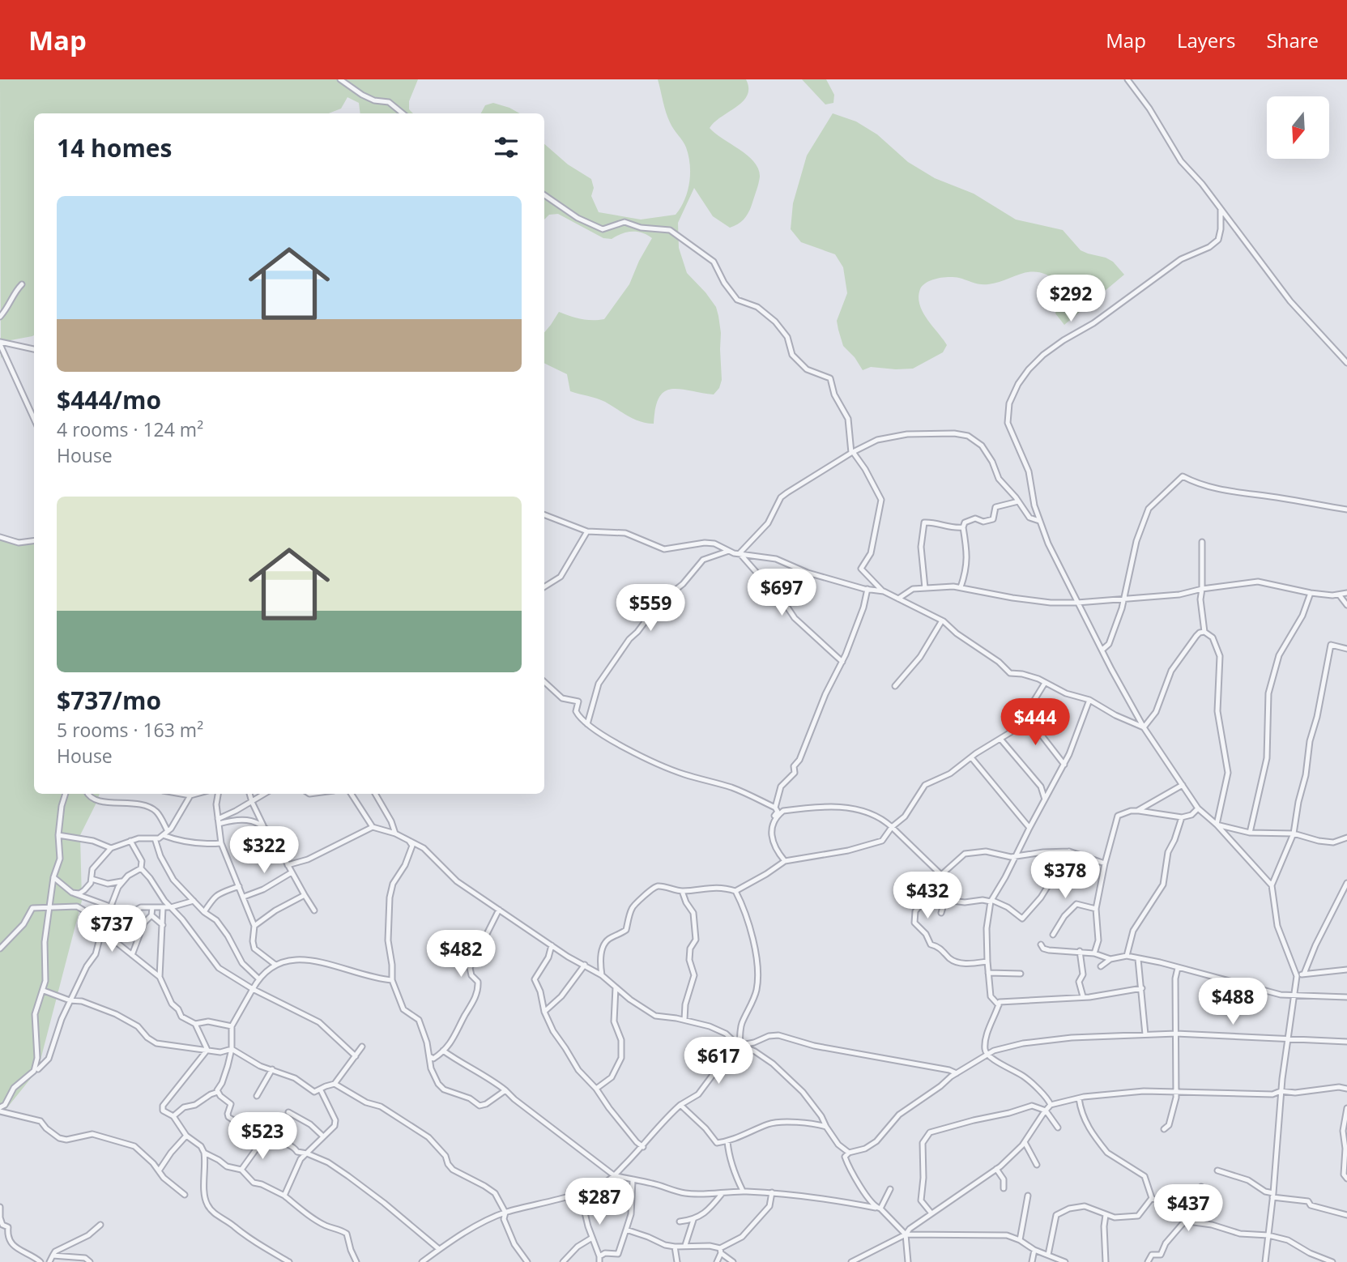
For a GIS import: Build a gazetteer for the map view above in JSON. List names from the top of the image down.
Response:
{
  "north": "bottom",
  "page": {
    "header": "Map",
    "nav": ["Map", "Layers", "Share"],
    "heading": "14 homes",
    "list": [
      {
        "name": "$444/mo",
        "note": "4 rooms · 124 m² · House"
      },
      {
        "name": "$737/mo",
        "note": "5 rooms · 163 m² · House"
      }
    ],
    "price": [
      "$292",
      "$697",
      "$559",
      "$444",
      "$322",
      "$378",
      "$432",
      "$737",
      "$482",
      "$488",
      "$617",
      "$523",
      "$287",
      "$437"
    ]
  }
}
